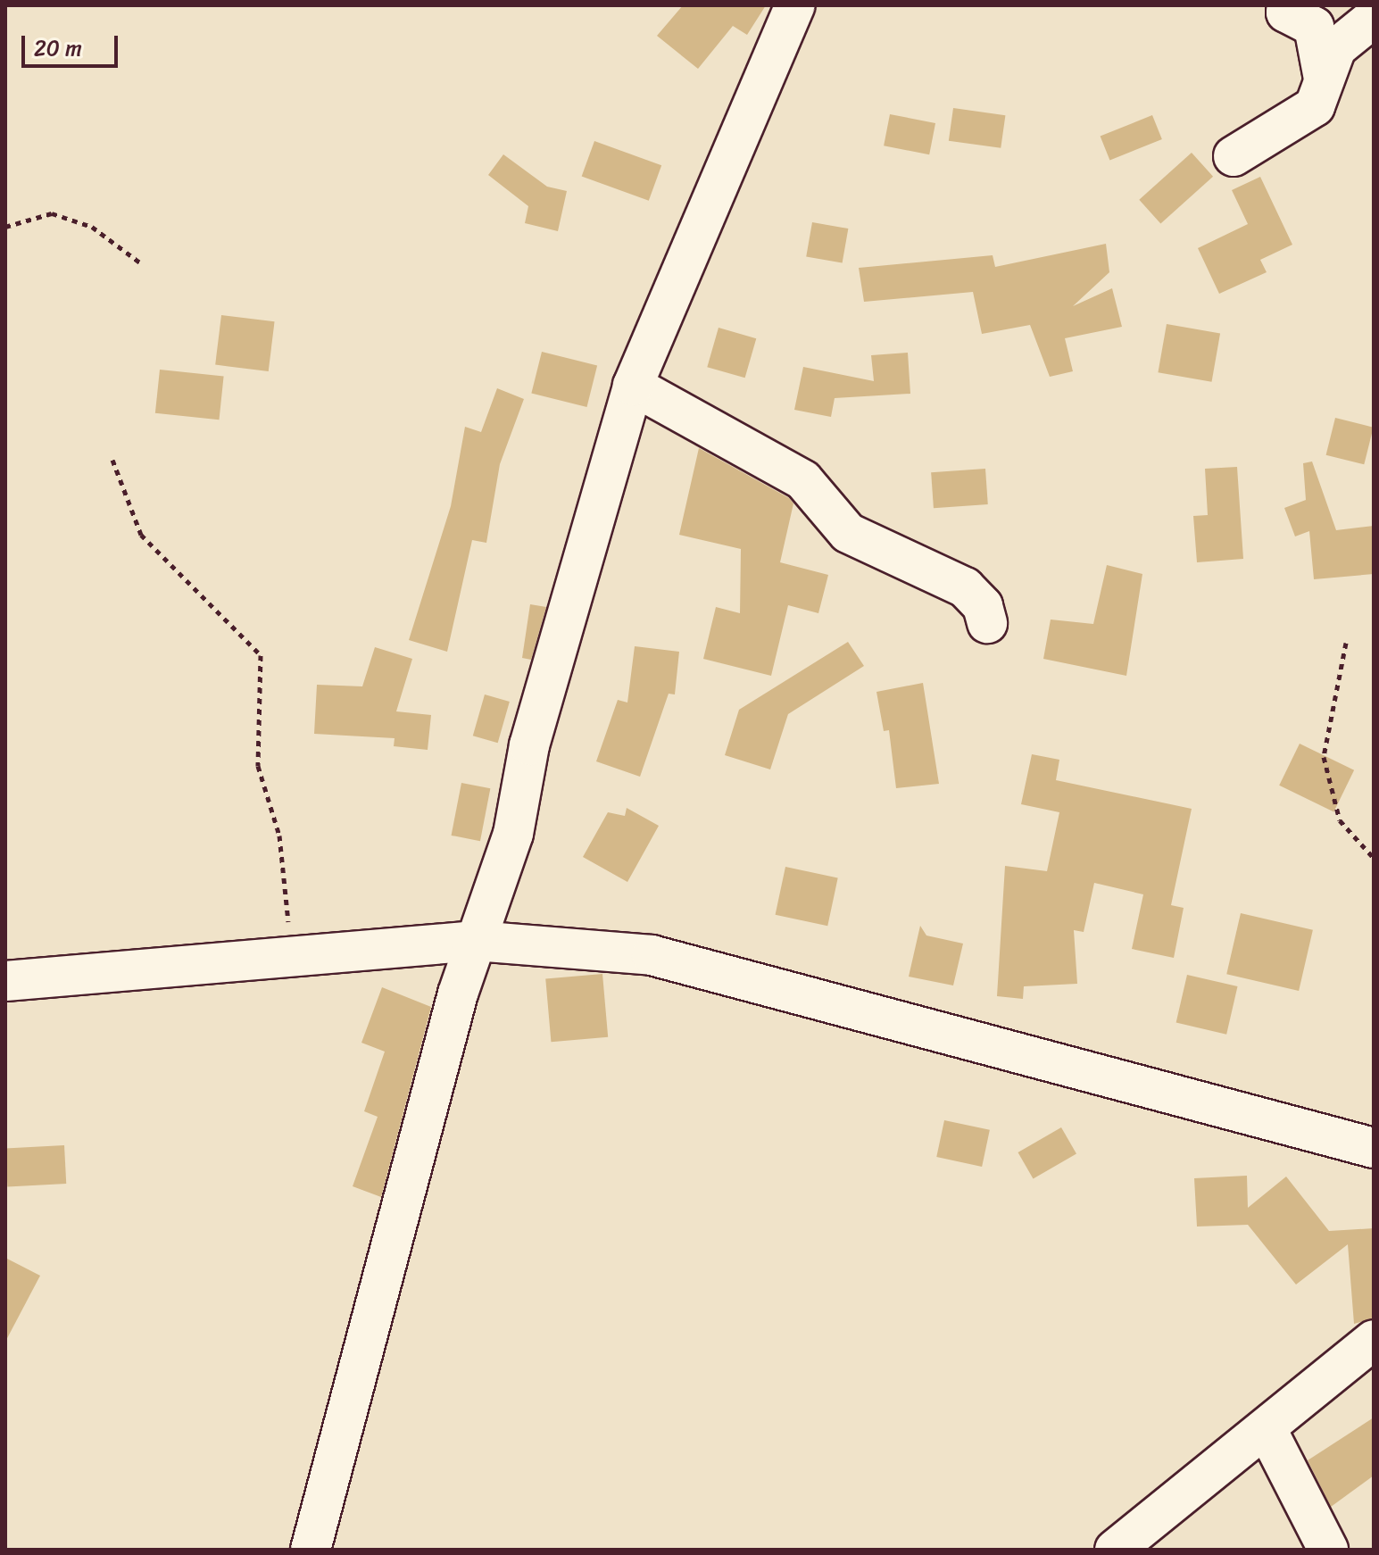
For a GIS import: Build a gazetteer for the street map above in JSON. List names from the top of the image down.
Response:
{
  "scale_bar": "20 m"
}
